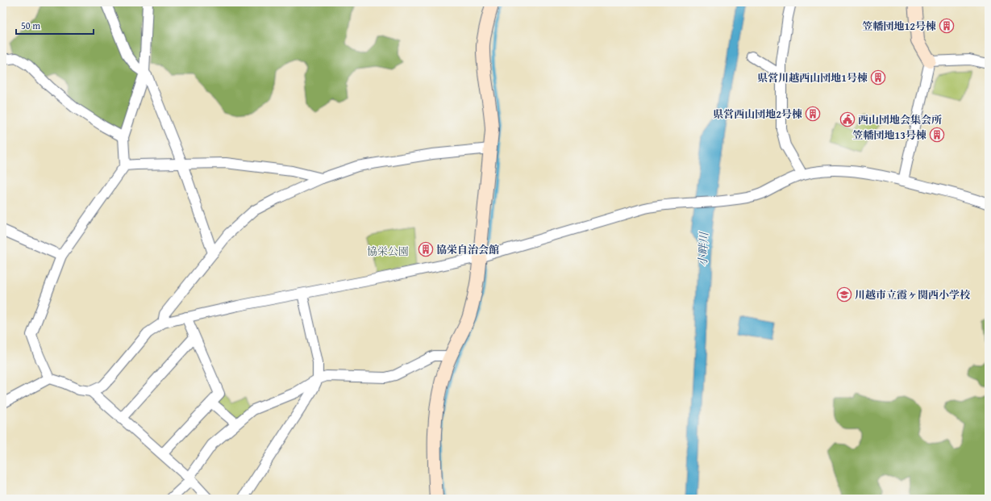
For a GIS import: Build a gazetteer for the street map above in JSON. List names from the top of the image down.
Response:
{
  "water": ["小畔川"],
  "parks": ["協栄公園"],
  "places": {
    "building": [
      "笠幡団地12号棟",
      "県営川越西山団地1号棟",
      "県営西山団地2号棟",
      "笠幡団地13号棟",
      "協栄自治会館"
    ],
    "public building": ["西山団地会集会所"],
    "school or university": ["川越市立霞ヶ関西小学校"]
  },
  "scale_bar": "50 m"
}
